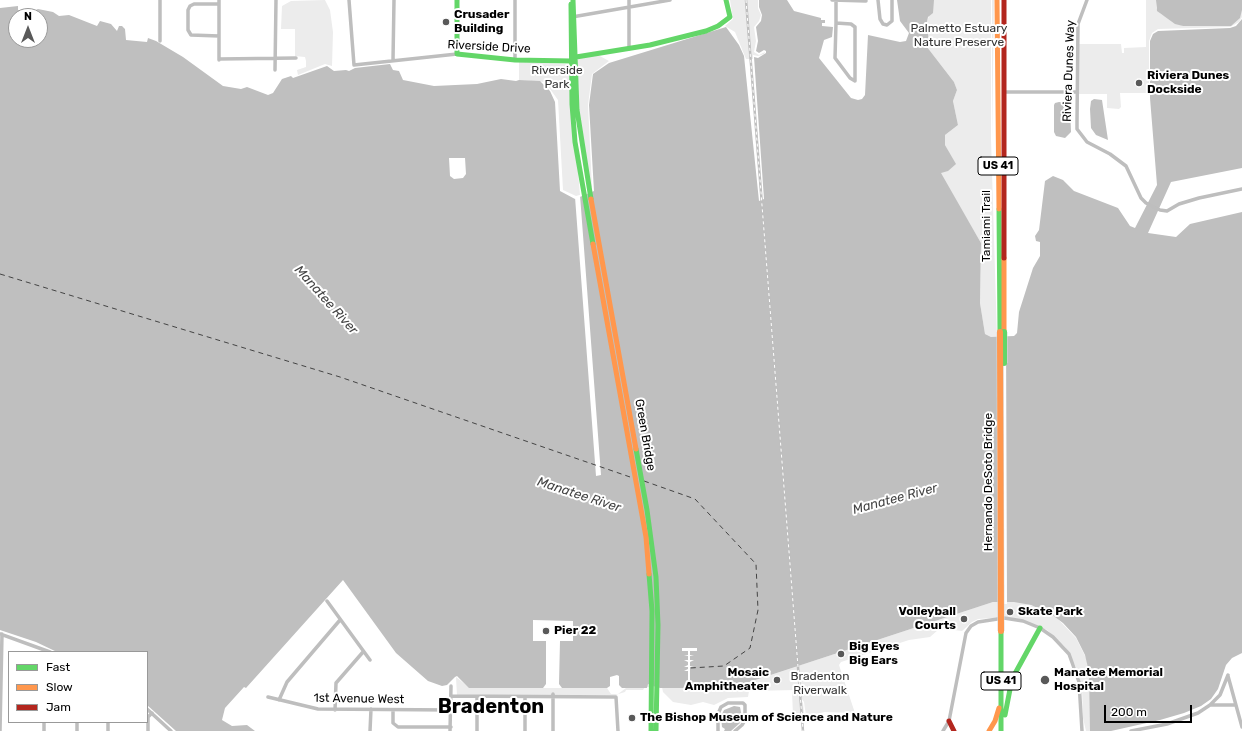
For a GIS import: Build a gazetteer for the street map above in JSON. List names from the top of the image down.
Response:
{
  "streets": {
    "main road": [
      "Riverside Drive",
      "US 41",
      "Tamiami Trail",
      "Green Bridge",
      "Hernando DeSoto Bridge"
    ],
    "street": ["Riviera Dunes Way", "1st Avenue West"]
  },
  "crossings": [
    ["US 41", "Hernando DeSoto Bridge"],
    ["Tamiami Trail", "Hernando DeSoto Bridge"]
  ],
  "districts": ["Bradenton"],
  "water": ["Manatee River"],
  "parks": ["Palmetto Estuary Nature Preserve", "Riverside Park", "Bradenton Riverwalk"],
  "places": [
    "Crusader Building",
    "Riviera Dunes Dockside",
    "Skate Park",
    "Volleyball Courts",
    "Pier 22",
    "Big Eyes Big Ears",
    "Mosaic Amphitheater",
    "Manatee Memorial Hospital",
    "The Bishop Museum of Science and Nature"
  ],
  "legend": ["Fast", "Slow", "Jam"],
  "scale_bar": "200 m",
  "north": "top"
}
